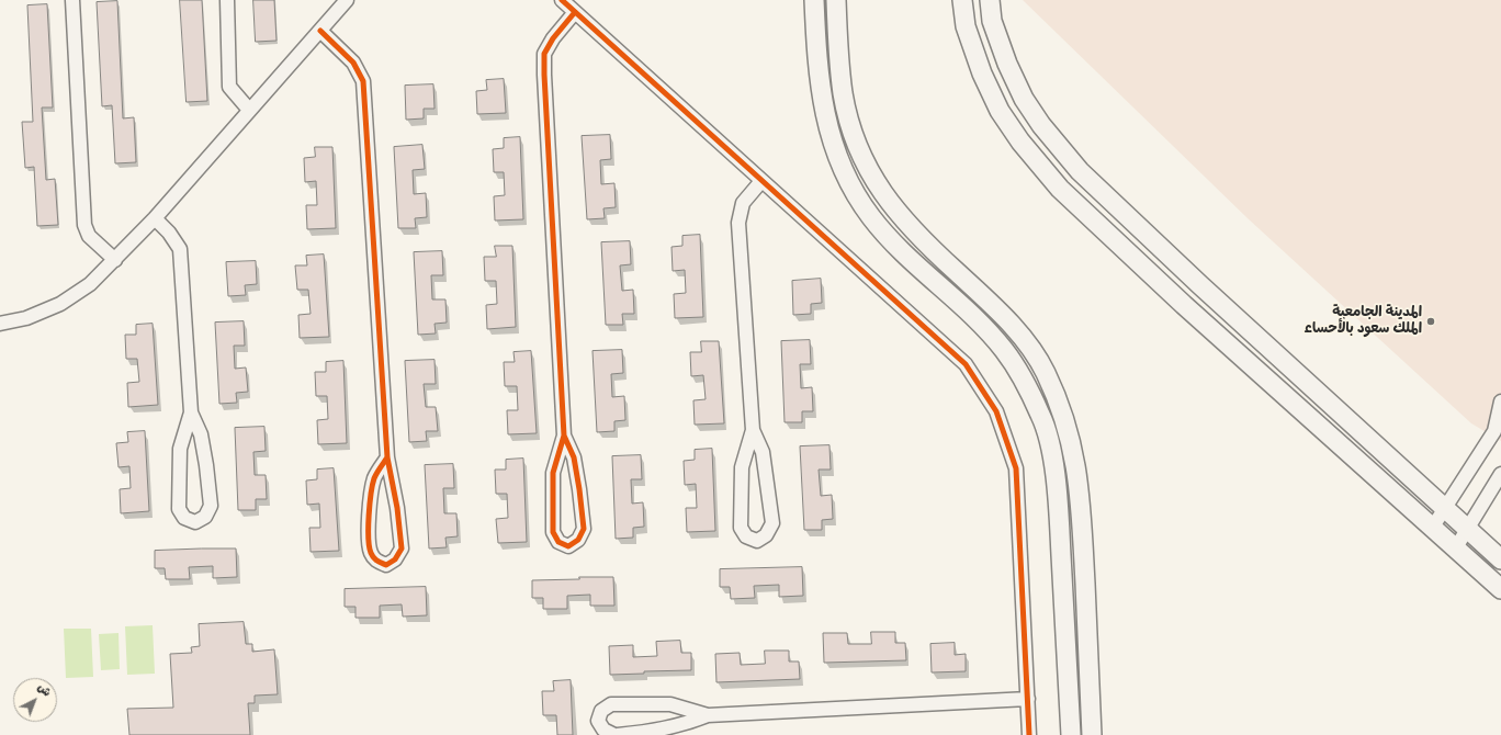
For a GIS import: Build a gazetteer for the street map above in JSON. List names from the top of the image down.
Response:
{
  "places": ["المدينة الجامعية الملك سعود بالأحساء"],
  "north": "top right"
}
